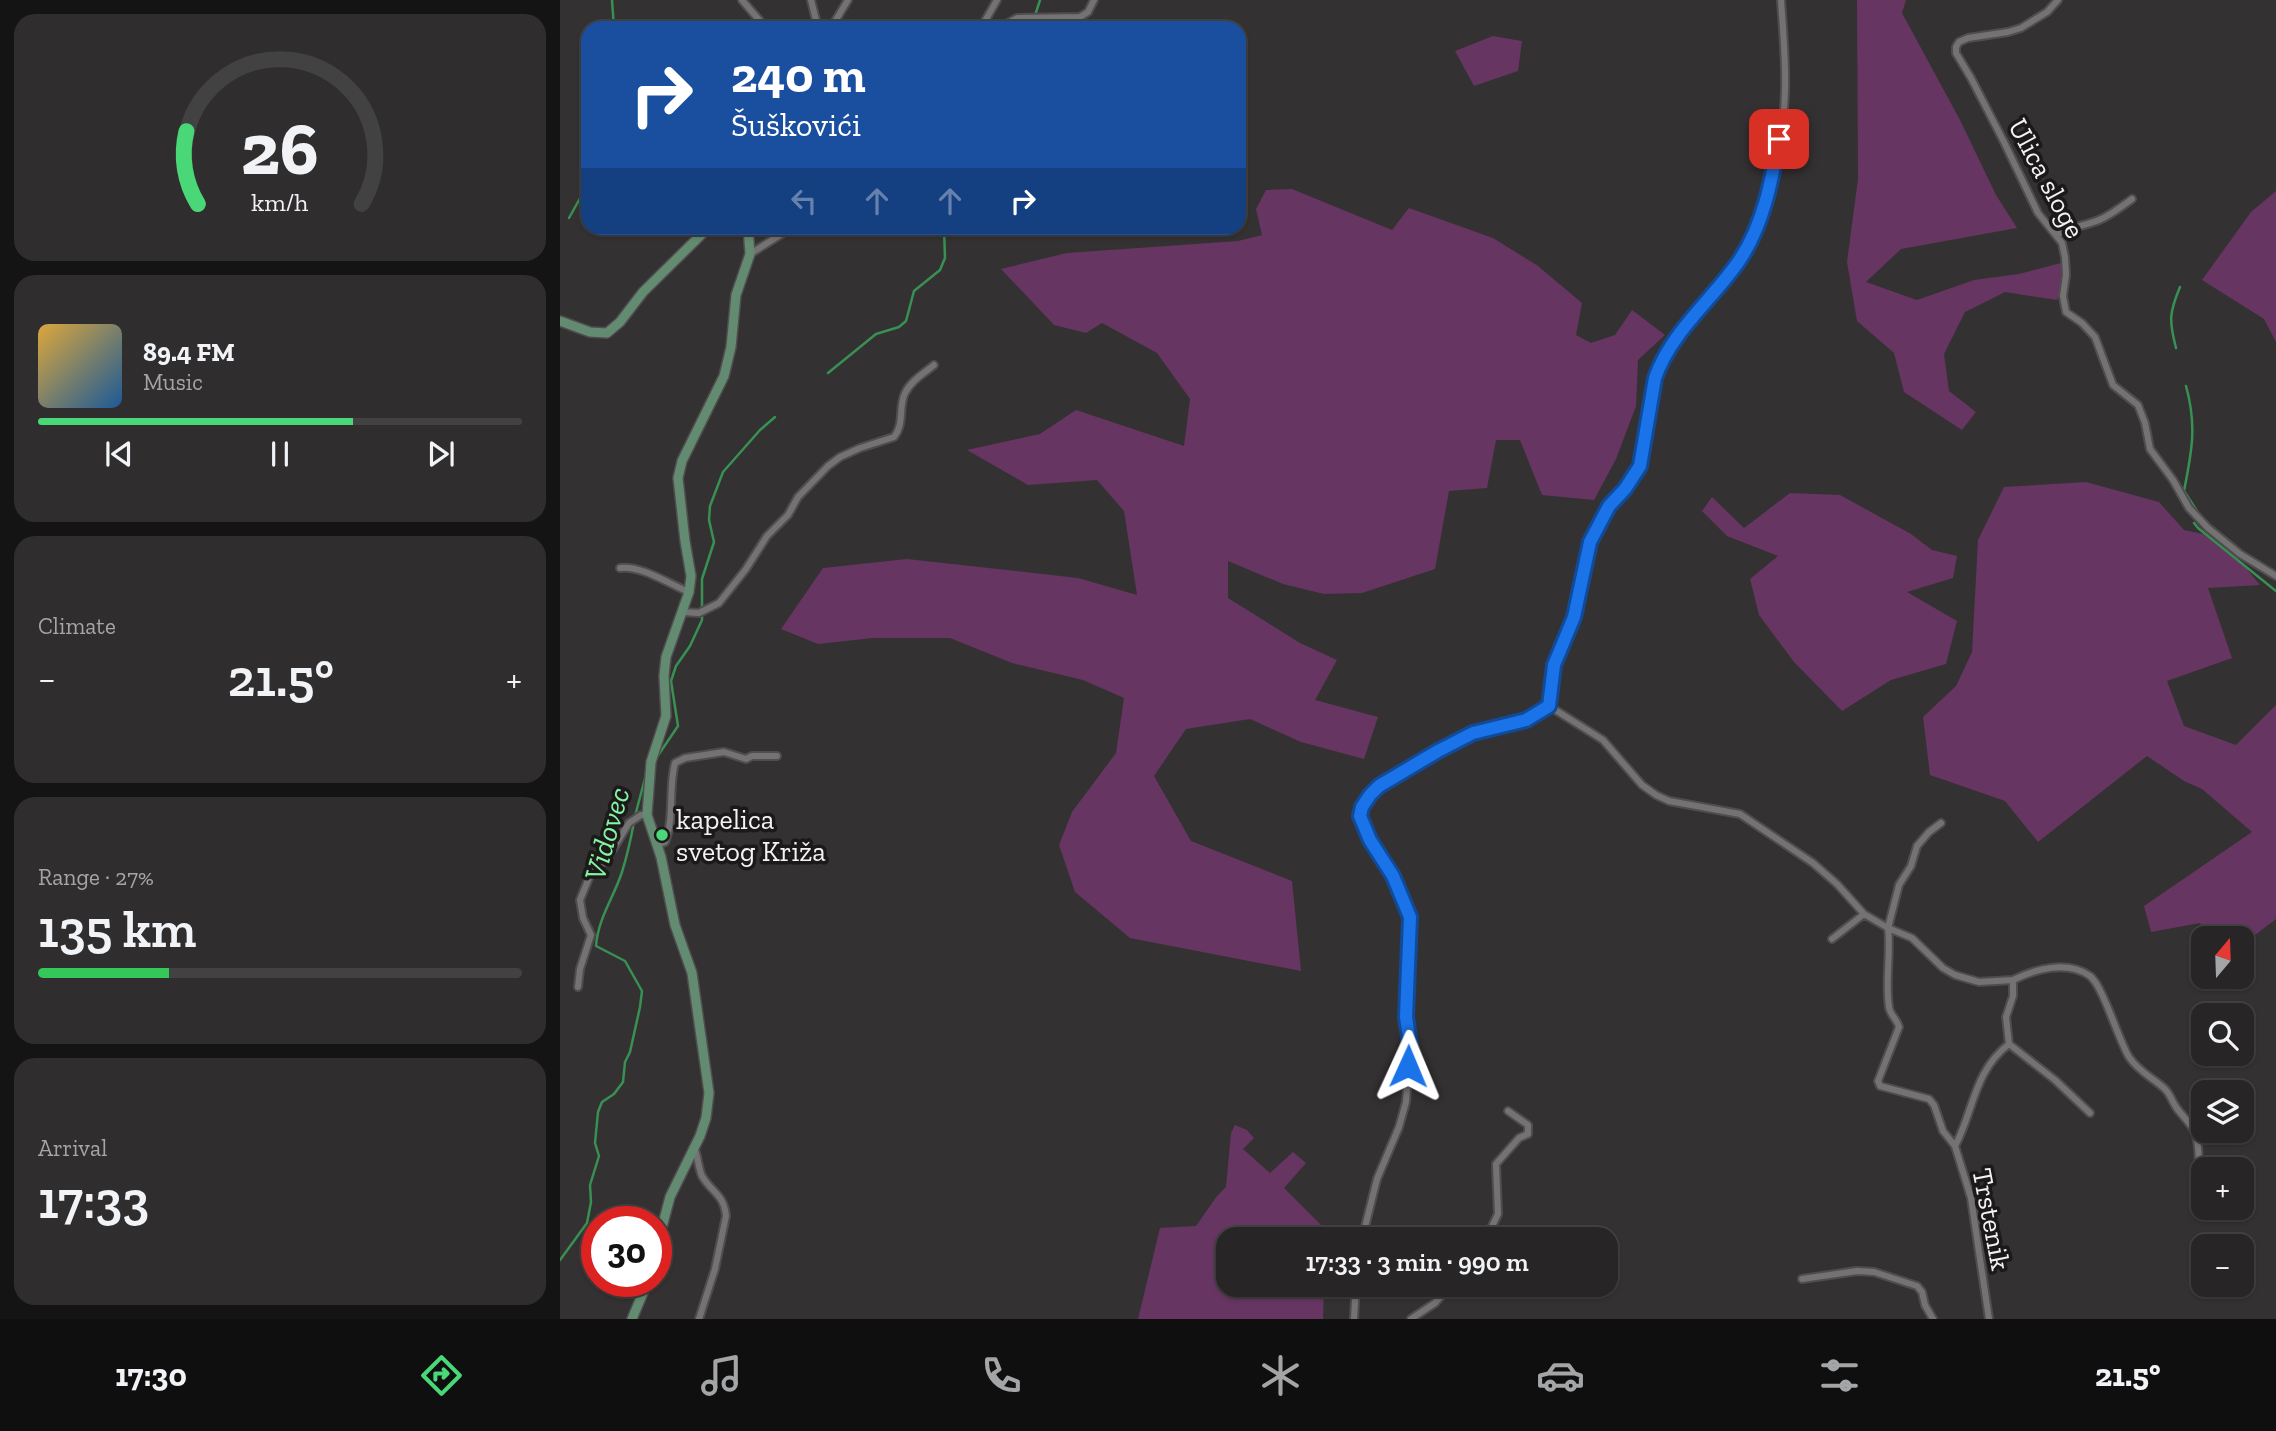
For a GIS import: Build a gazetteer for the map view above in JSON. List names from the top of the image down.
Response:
{
  "streets": {
    "street": ["Ulica sloge", "Trstenik"]
  },
  "water": ["Vidovec"],
  "places": ["kapelica svetog Križa"],
  "north": "top",
  "page": {
    "turn": ["240 m", "Šuškovići"],
    "song": ["89.4 FM", "Music"],
    "tile": [
      "Climate",
      ["Range · 27%", "135 km"],
      ["Arrival", "17:33"]
    ],
    "heat": ["−", "21.5°", "+"],
    "map_buttons": ["+", "−"],
    "limit": "30",
    "trip": "17:33 · 3 min · 990 m",
    "tabs": ["17:30", "21.5°"],
    "gauge": ["26", "km/h"]
  }
}
